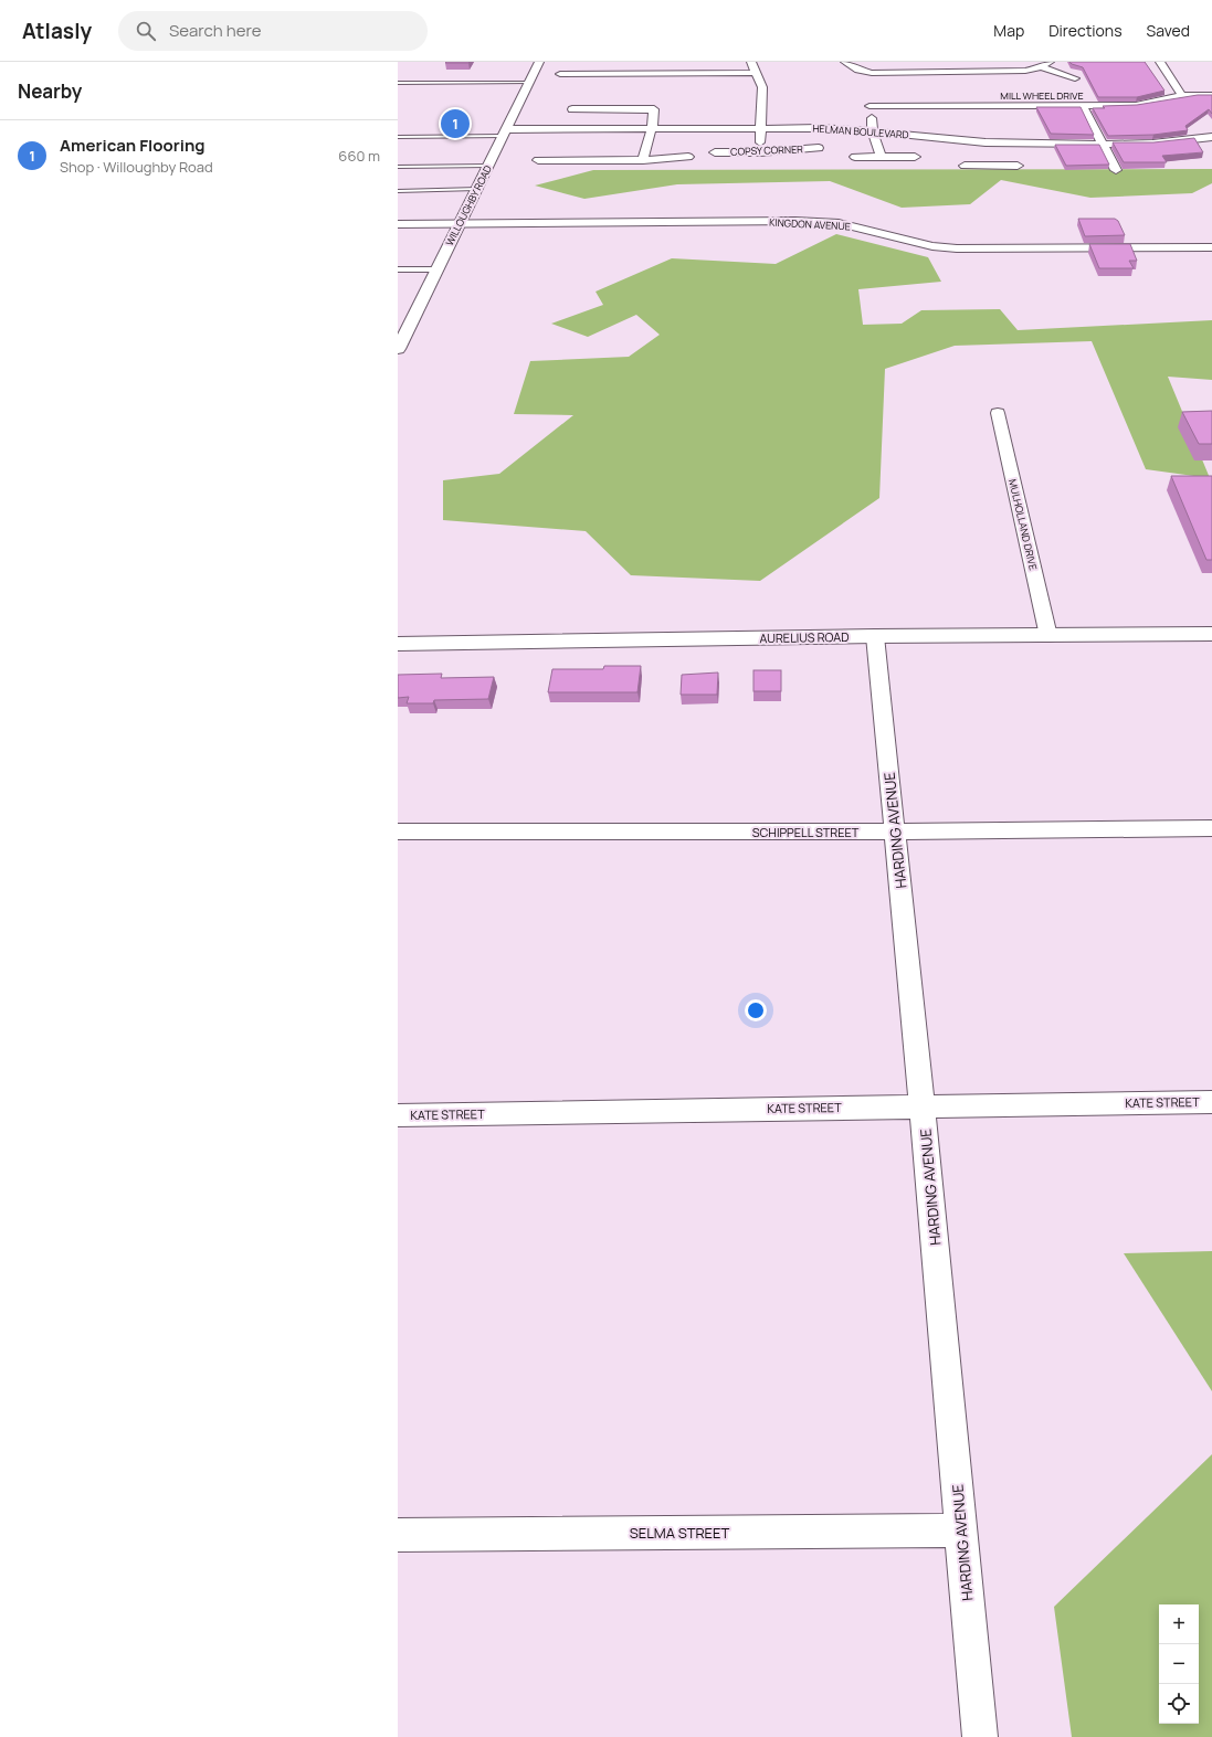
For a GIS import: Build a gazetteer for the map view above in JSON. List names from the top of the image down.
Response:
{
  "streets": {
    "street": [
      "MILL WHEEL DRIVE",
      "HELMAN BOULEVARD",
      "COPSY CORNER",
      "WILLOUGHBY ROAD",
      "KINGDON AVENUE",
      "MULHOLLAND DRIVE",
      "AURELIUS ROAD",
      "HARDING AVENUE",
      "SCHIPPELL STREET",
      "KATE STREET",
      "SELMA STREET"
    ]
  },
  "crossings": [
    ["MILL WHEEL DRIVE", "HELMAN BOULEVARD"],
    ["HELMAN BOULEVARD", "WILLOUGHBY ROAD"],
    ["WILLOUGHBY ROAD", "KINGDON AVENUE"],
    ["MULHOLLAND DRIVE", "AURELIUS ROAD"],
    ["AURELIUS ROAD", "HARDING AVENUE"],
    ["HARDING AVENUE", "SCHIPPELL STREET"],
    ["HARDING AVENUE", "KATE STREET"],
    ["HARDING AVENUE", "SELMA STREET"]
  ],
  "page": {
    "header": "Atlasly",
    "search": "Search here",
    "nav": ["Map", "Directions", "Saved"],
    "heading": "Nearby",
    "pins": "1",
    "list": [
      {
        "mark": "1",
        "name": "American Flooring",
        "note": "Shop · Willoughby Road",
        "value": "660 m"
      }
    ],
    "map_buttons": ["+", "−"]
  }
}
